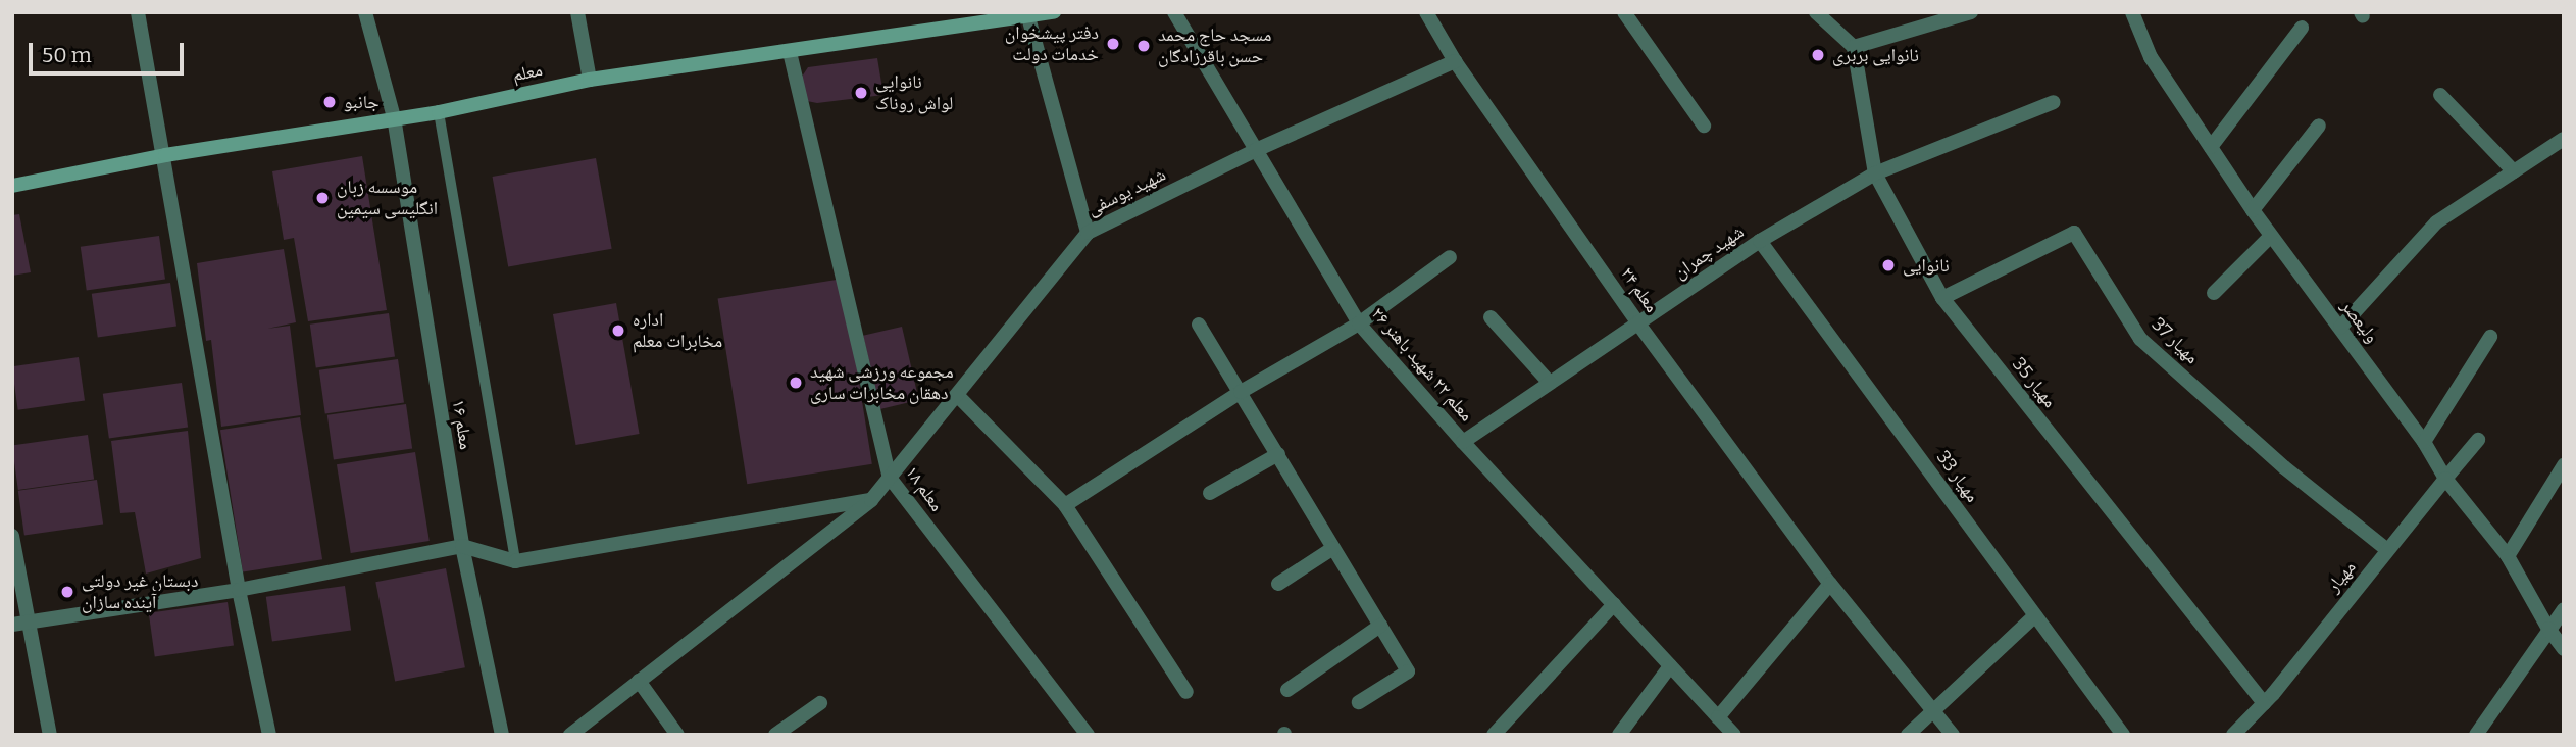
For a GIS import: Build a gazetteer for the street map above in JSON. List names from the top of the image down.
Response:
{
  "streets": {
    "main road": ["معلم"],
    "street": [
      "شهید یوسفی",
      "شهید چمران",
      "معلم ۲۴",
      "ولیعصر",
      "مهیار 37",
      "معلم ۲۲ شهید باهنر ۲۶",
      "مهیار 35",
      "معلم ۱۶",
      "مهیار 33",
      "معلم ۱۸",
      "مهیار"
    ]
  },
  "crossings": [
    ["معلم", "معلم ۱۶"],
    ["معلم", "معلم ۱۸"],
    ["شهید یوسفی", "معلم ۲۴"],
    ["شهید یوسفی", "معلم ۲۲ شهید باهنر ۲۶"],
    ["شهید یوسفی", "معلم ۱۸"],
    ["شهید چمران", "معلم ۲۴"],
    ["شهید چمران", "معلم ۲۲ شهید باهنر ۲۶"],
    ["شهید چمران", "مهیار 35"],
    ["شهید چمران", "مهیار 33"],
    ["ولیعصر", "مهیار"],
    ["مهیار 37", "مهیار 35"],
    ["مهیار 37", "مهیار"],
    ["مهیار 35", "مهیار"]
  ],
  "places": [
    "دفتر پیشخوان خدمات دولت",
    "مسجد حاج محمد حسن باقرزادگان",
    "نانوایی بربری",
    "نانوایی لواش روناک",
    "جانبو",
    "موسسه زبان انگلیسی سیمین",
    "نانوایی",
    "اداره مخابرات معلم",
    "مجموعه ورزشی شهید دهقان مخابرات ساری",
    "دبستان غیر دولتی آینده سازان"
  ],
  "scale_bar": "50 m"
}
